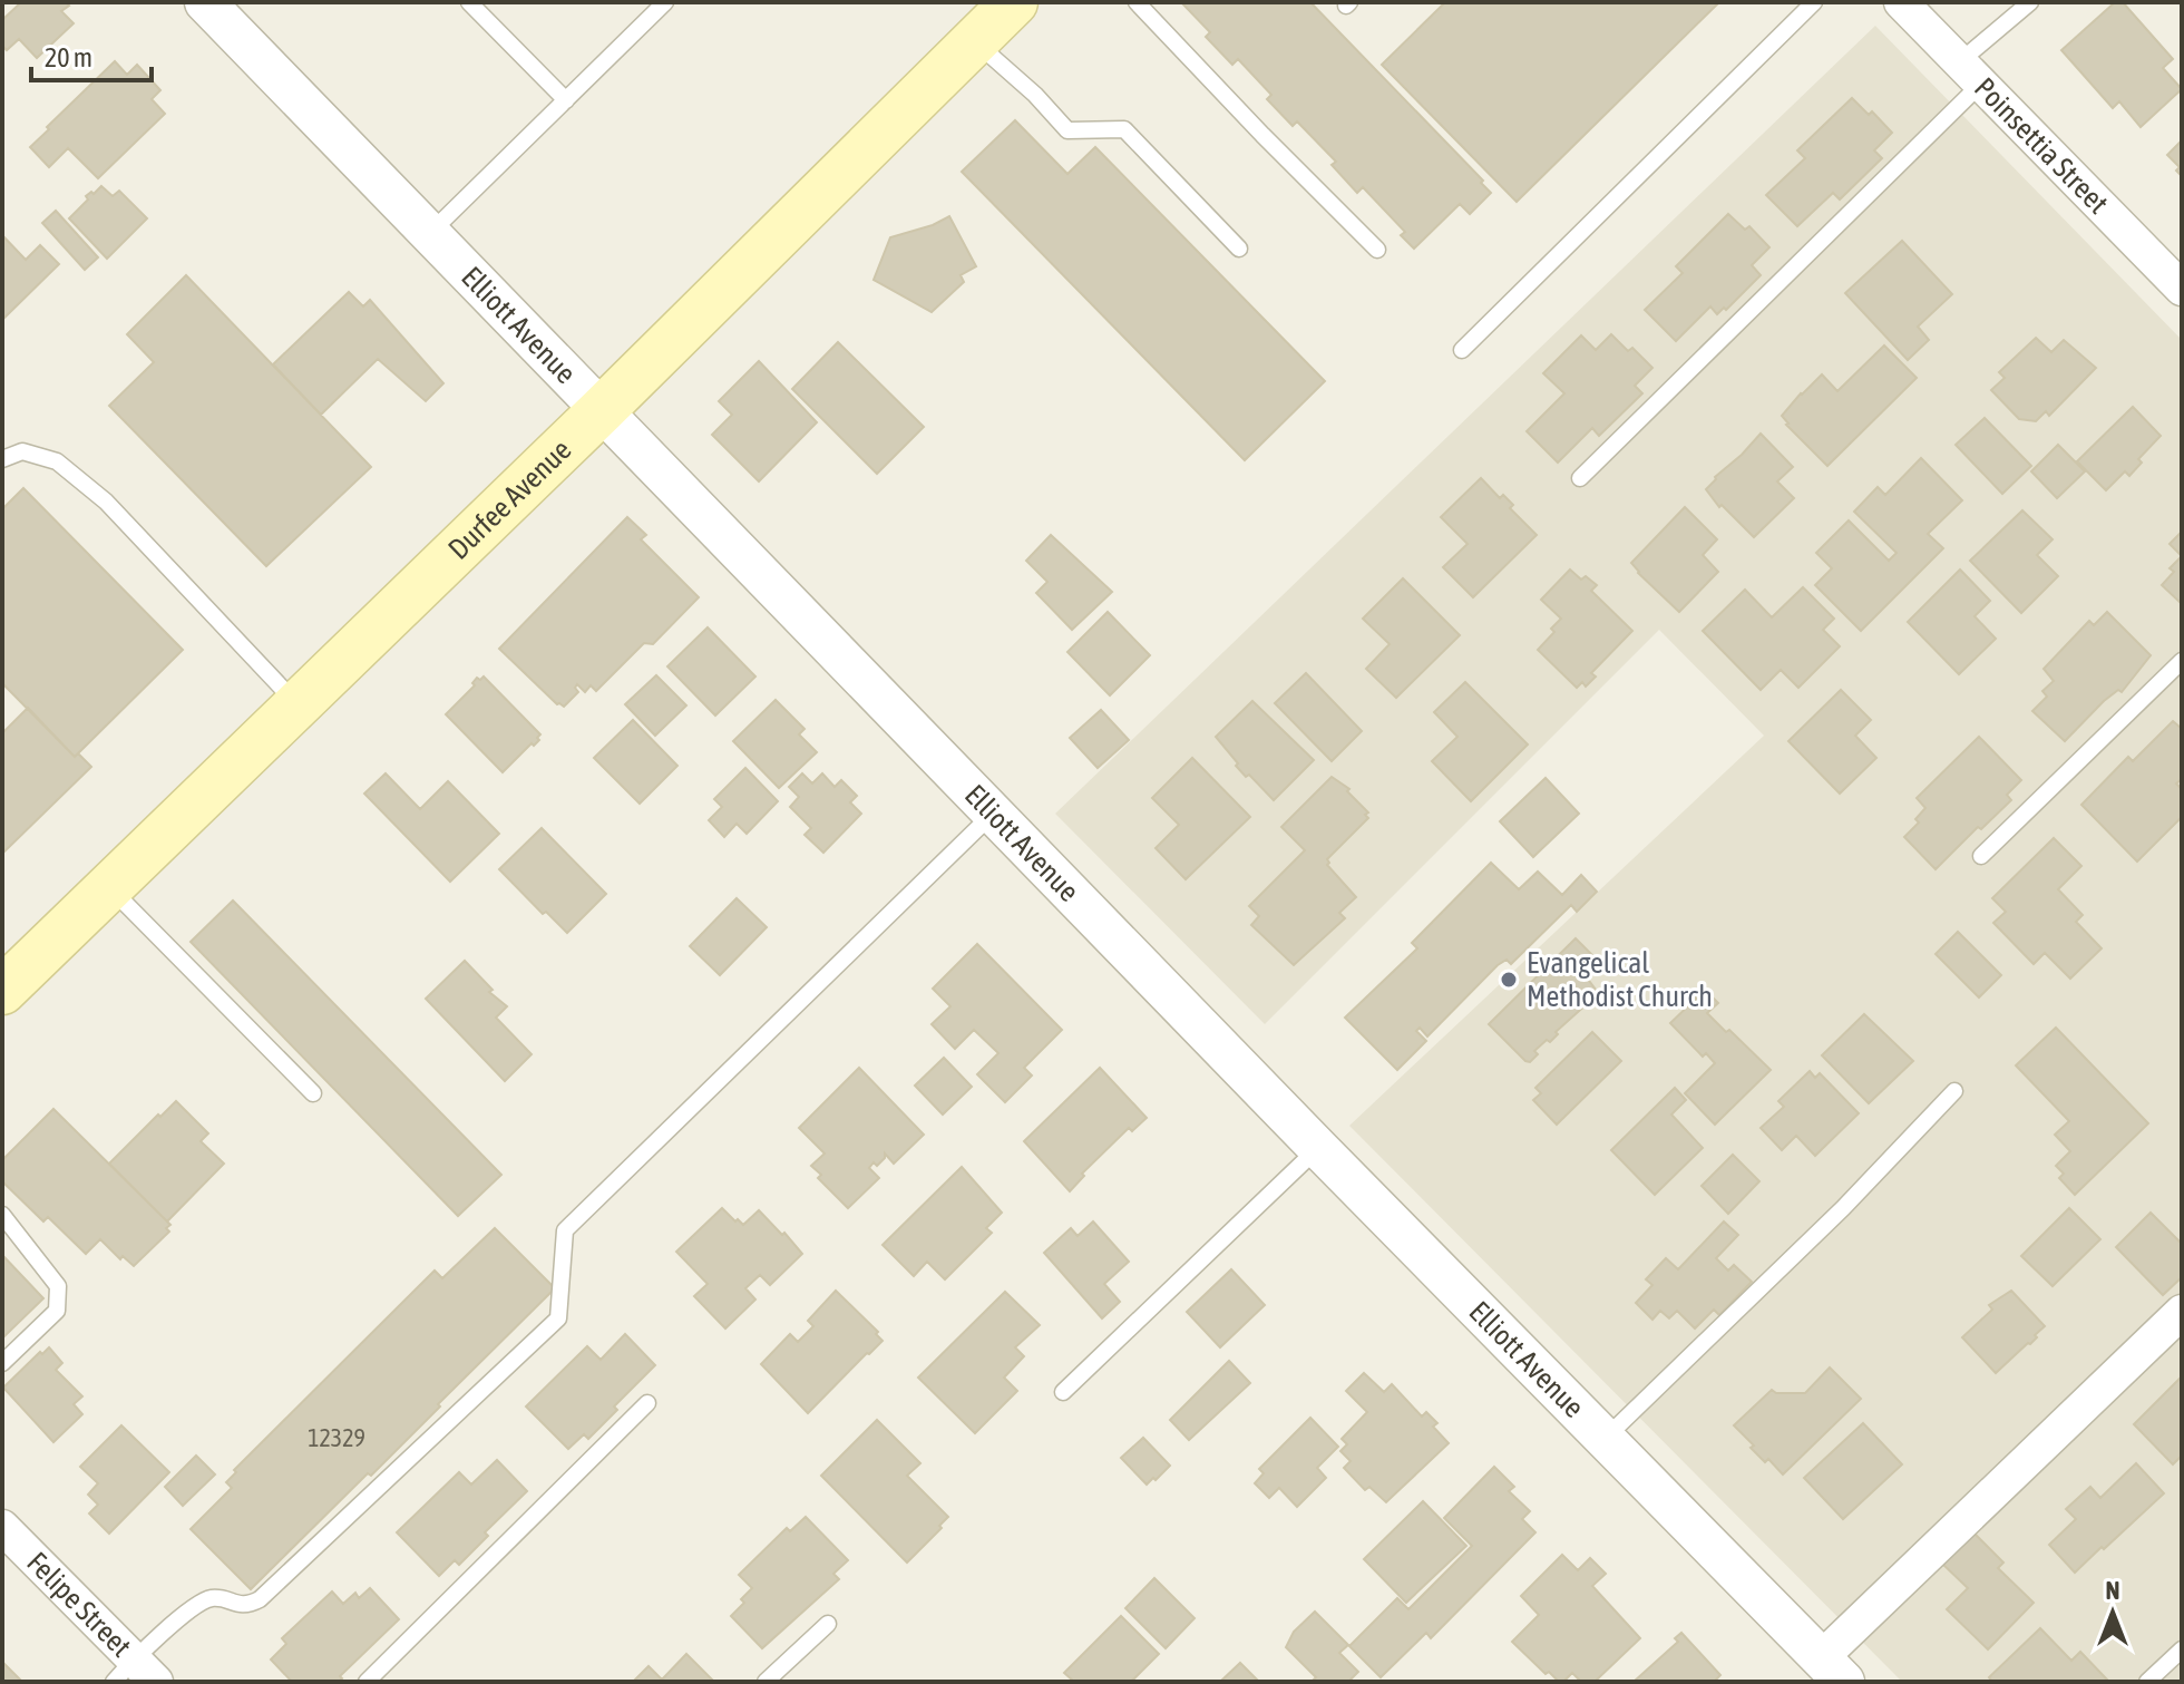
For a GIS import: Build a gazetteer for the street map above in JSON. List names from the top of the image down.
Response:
{
  "streets": {
    "main road": ["Durfee Avenue"],
    "street": ["Poinsettia Street", "Elliott Avenue", "Felipe Street"]
  },
  "crossings": [
    ["Elliott Avenue", "Durfee Avenue"]
  ],
  "places": ["Evangelical Methodist Church"],
  "house_numbers": ["12329"],
  "scale_bar": "20 m",
  "north": "top"
}
